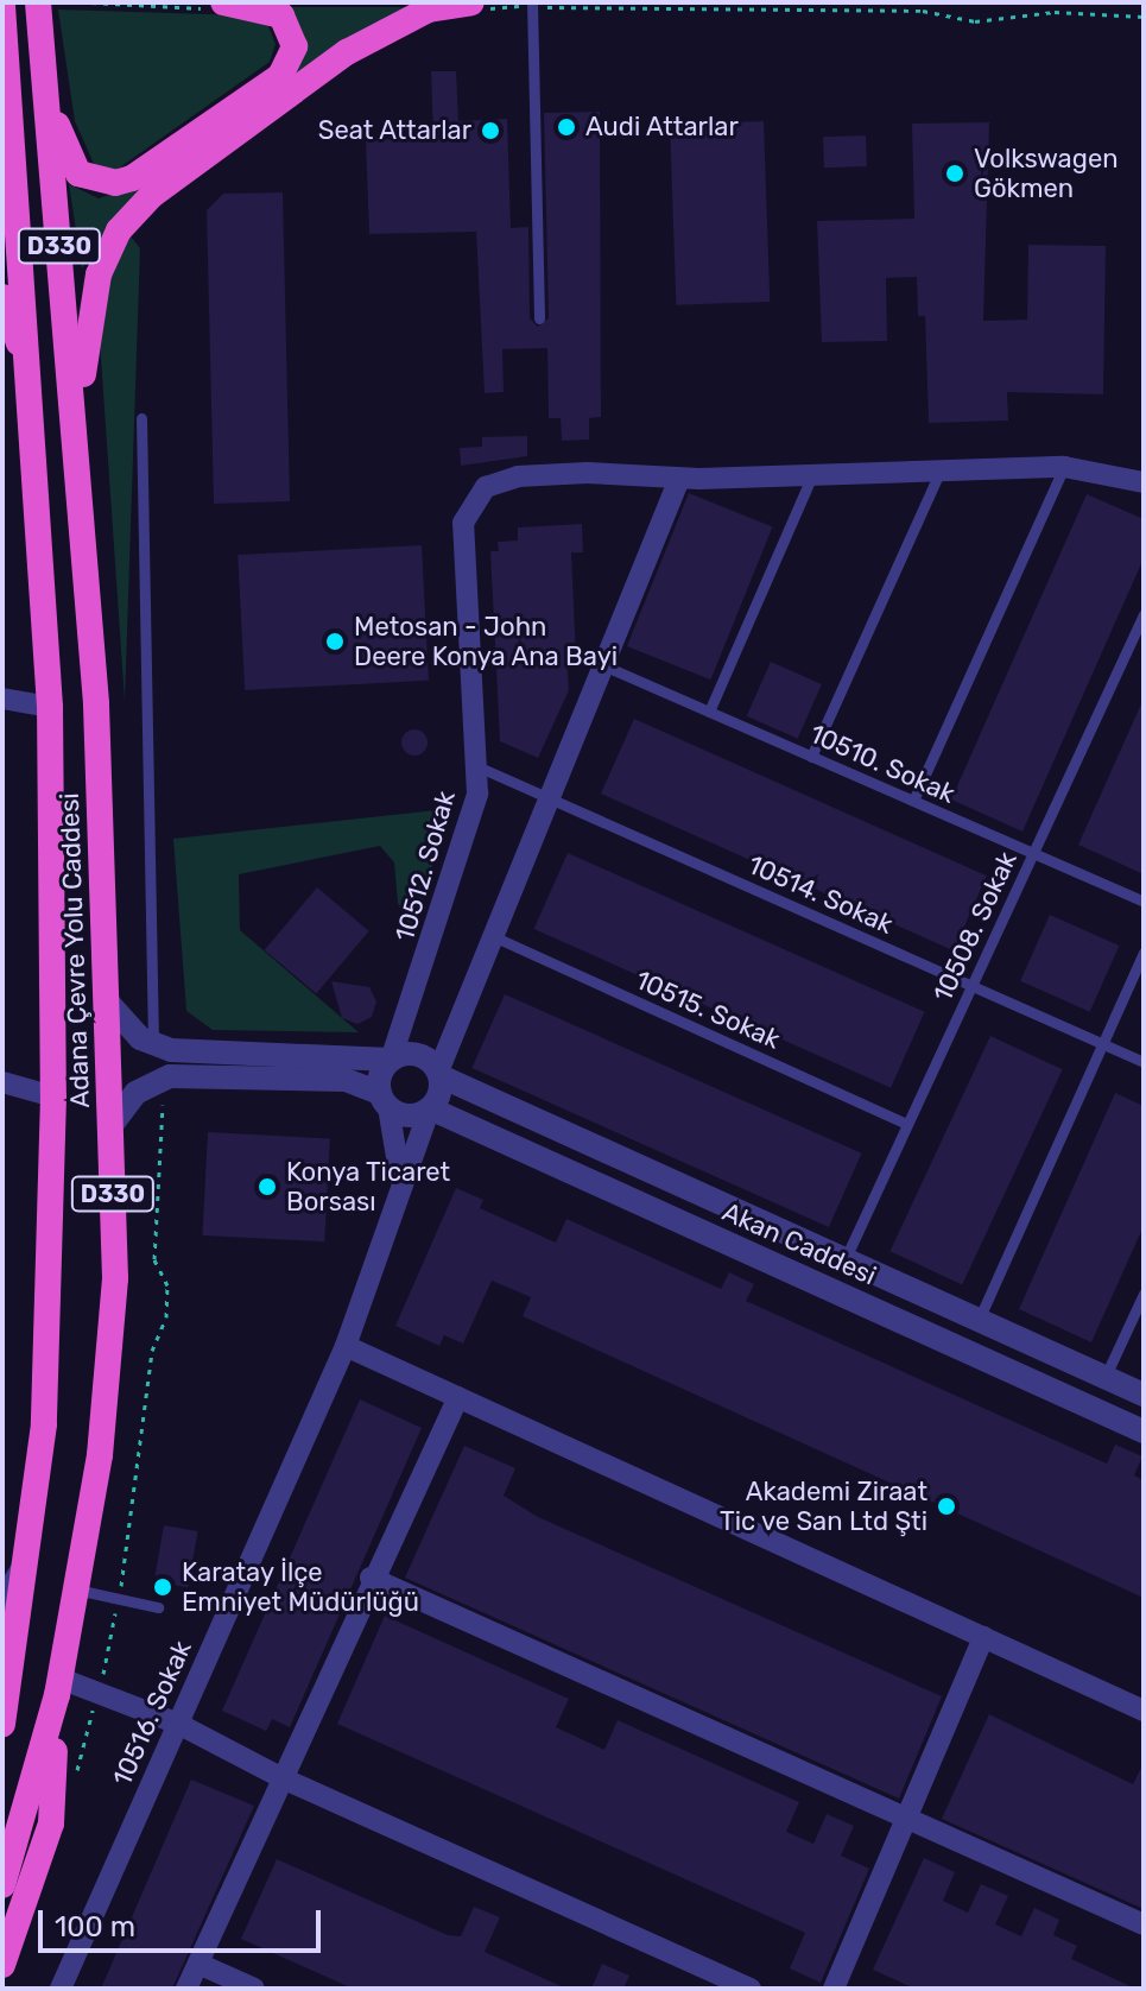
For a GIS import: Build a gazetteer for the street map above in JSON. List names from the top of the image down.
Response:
{
  "streets": {
    "highway": ["D330", "Adana Çevre Yolu Caddesi"],
    "street": ["10512. Sokak", "Akan Caddesi", "10516. Sokak"],
    "lane": [
      "10510. Sokak",
      "10514. Sokak",
      "10508. Sokak",
      "10515. Sokak"
    ]
  },
  "crossings": [
    ["10510. Sokak", "10508. Sokak"],
    ["10512. Sokak", "10514. Sokak"],
    ["10512. Sokak", "Akan Caddesi"],
    ["10512. Sokak", "10516. Sokak"],
    ["10514. Sokak", "10508. Sokak"],
    ["10508. Sokak", "10515. Sokak"],
    ["10508. Sokak", "Akan Caddesi"],
    ["Akan Caddesi", "10516. Sokak"]
  ],
  "places": [
    "Audi Attarlar",
    "Seat Attarlar",
    "Volkswagen Gökmen",
    "Metosan - John Deere Konya Ana Bayi",
    "Konya Ticaret Borsası",
    "Akademi Ziraat Tic ve San Ltd Şti",
    "Karatay İlçe Emniyet Müdürlüğü"
  ],
  "scale_bar": "100 m"
}
